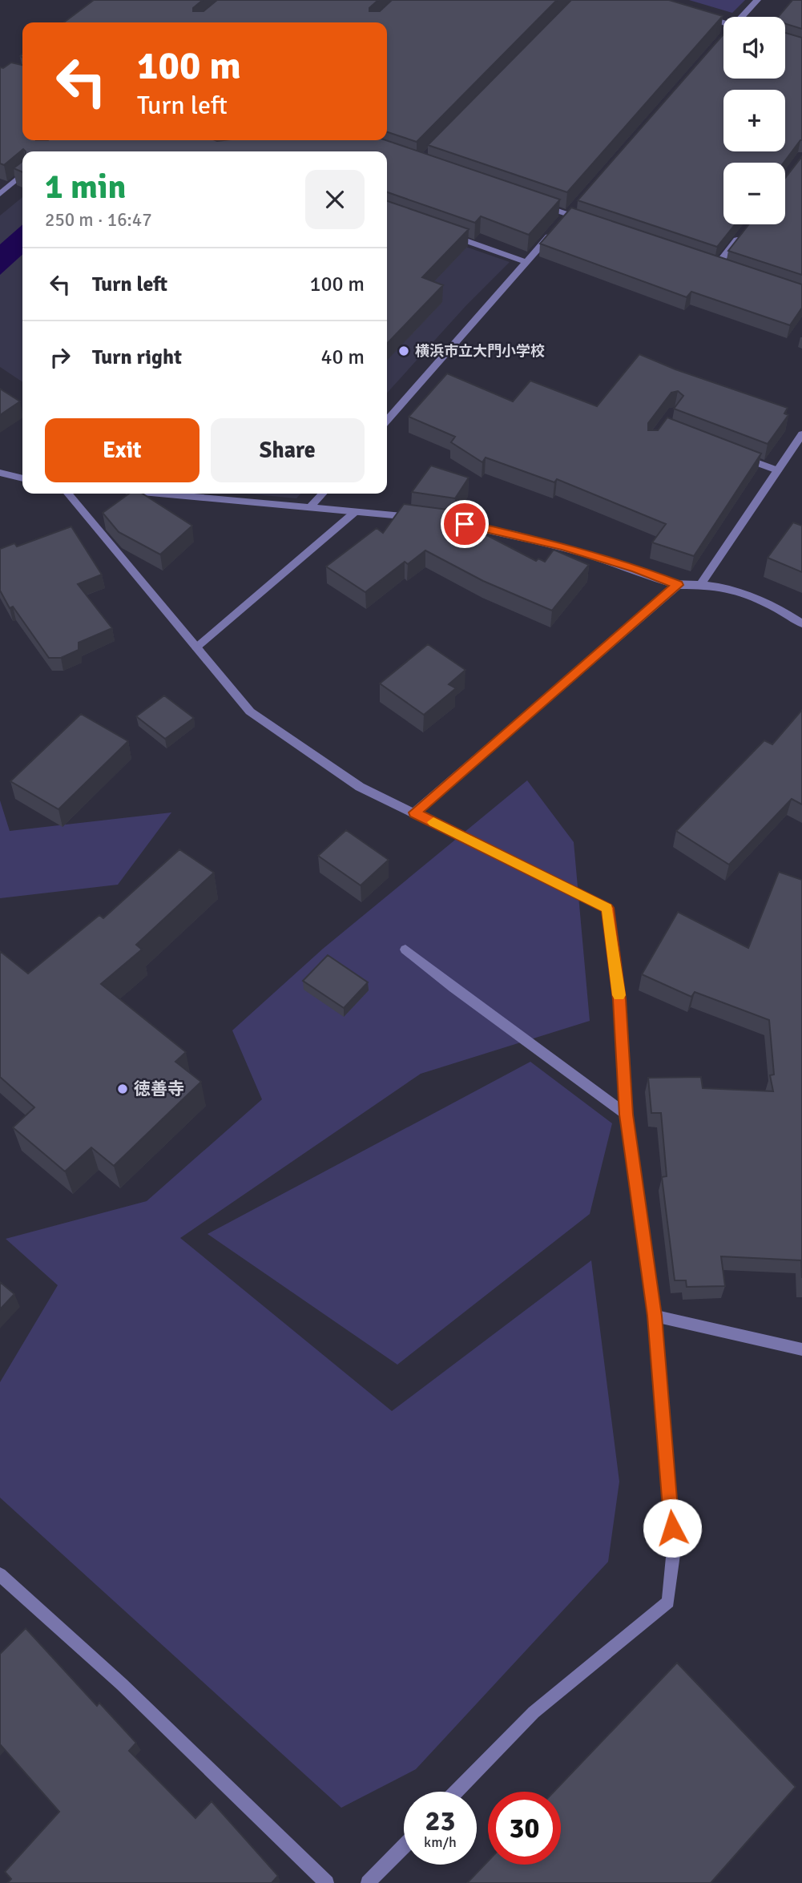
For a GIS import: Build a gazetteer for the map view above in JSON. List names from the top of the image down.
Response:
{
  "places": ["横浜市立大門小学校", "徳善寺"],
  "page": {
    "map_buttons": ["+", "−"],
    "turn": ["100 m", "Turn left"],
    "heading": ["1 min", "250 m · 16:47"],
    "list": [
      {
        "name": "Turn left",
        "value": "100 m"
      },
      {
        "name": "Turn right",
        "value": "40 m"
      }
    ],
    "buttons": ["Exit", "Share"],
    "speed": "23 km/h",
    "limit": "30"
  }
}
